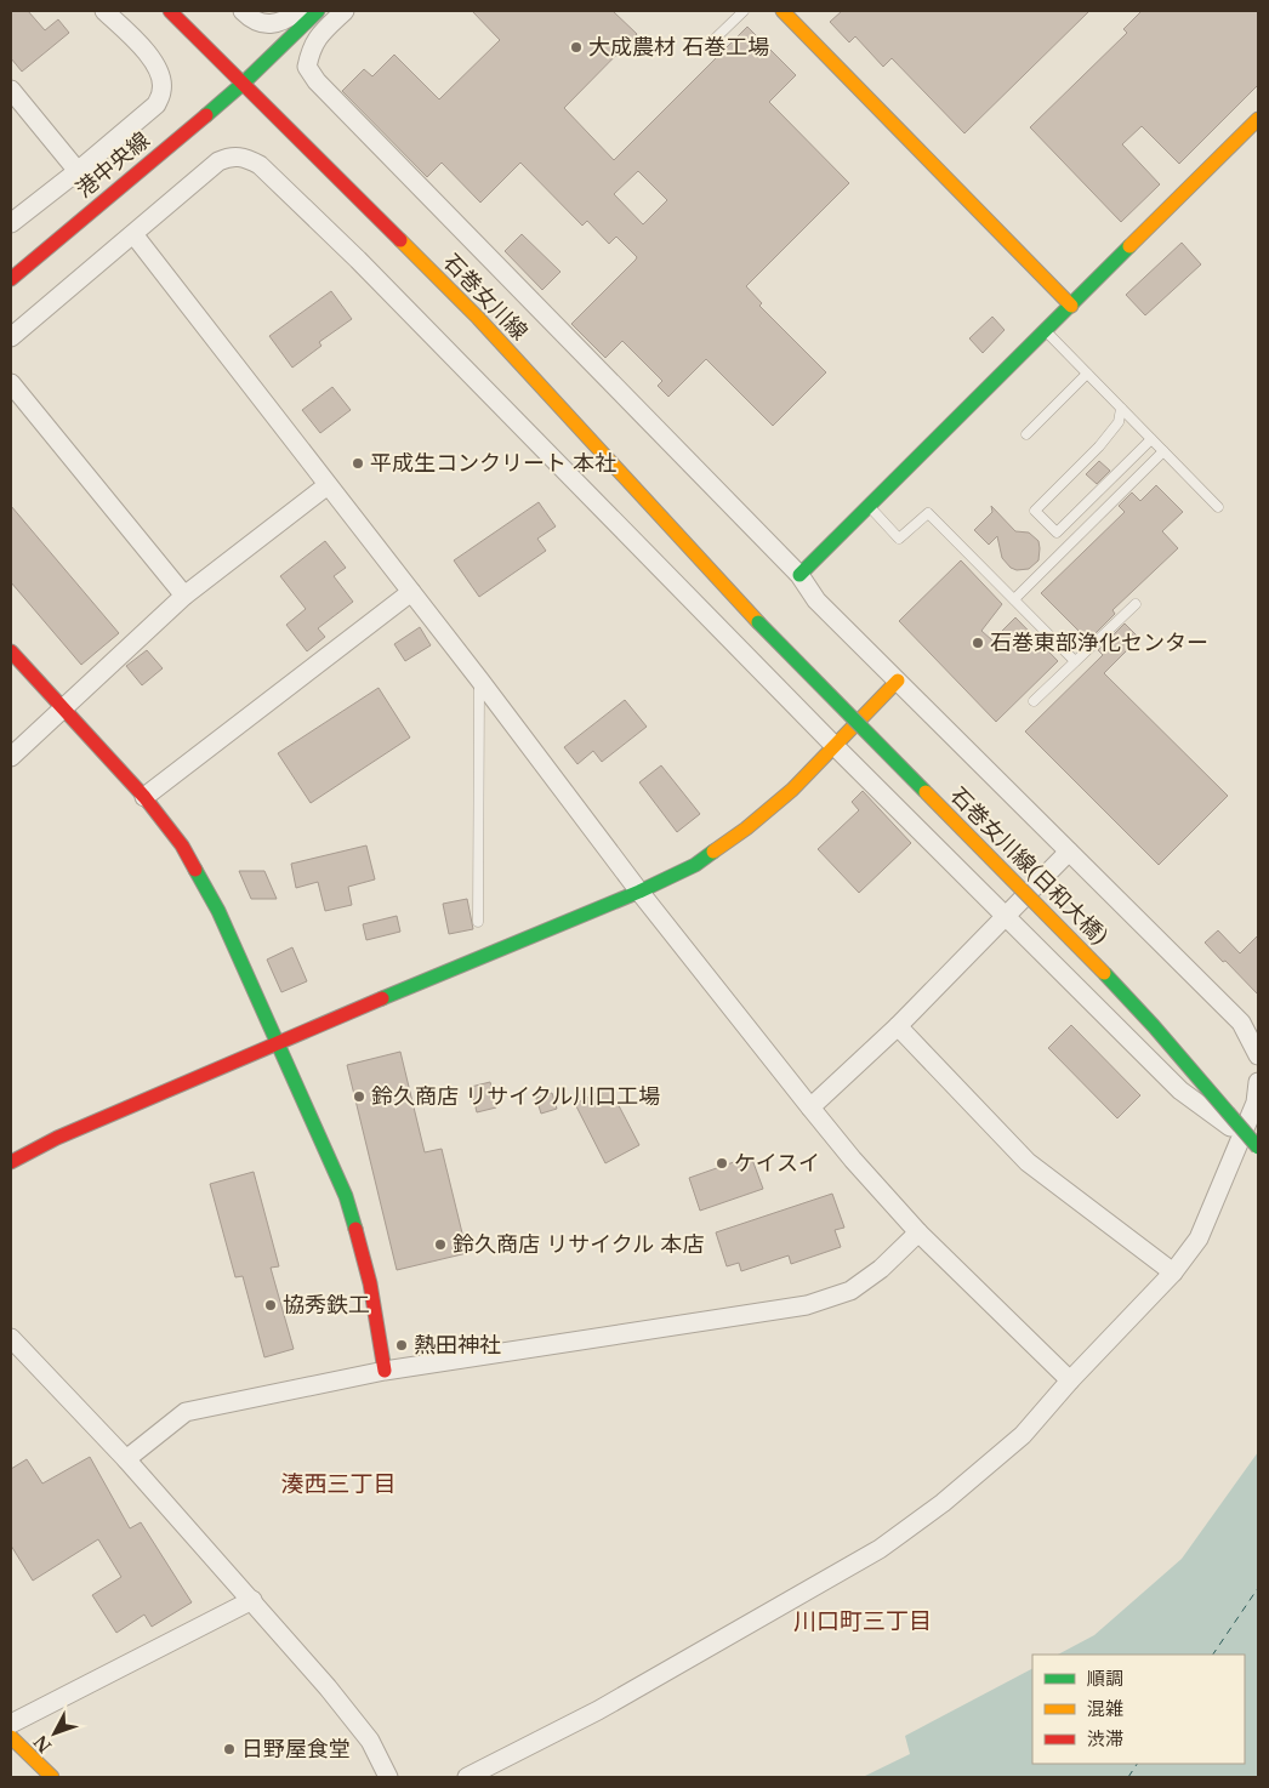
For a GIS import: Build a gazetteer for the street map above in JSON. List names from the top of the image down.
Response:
{
  "streets": {
    "street": ["港中央線", "石巻女川線", "石巻女川線(日和大橋)"]
  },
  "crossings": [
    ["港中央線", "石巻女川線"],
    ["石巻女川線", "石巻女川線(日和大橋)"]
  ],
  "districts": ["湊西三丁目", "川口町三丁目"],
  "places": [
    "大成農材 石巻工場",
    "平成生コンクリート 本社",
    "石巻東部浄化センター",
    "鈴久商店 リサイクル川口工場",
    "ケイスイ",
    "鈴久商店 リサイクル 本店",
    "協秀鉄工",
    "熱田神社",
    "日野屋食堂"
  ],
  "legend": ["順調", "混雑", "渋滞"],
  "north": "bottom left"
}
